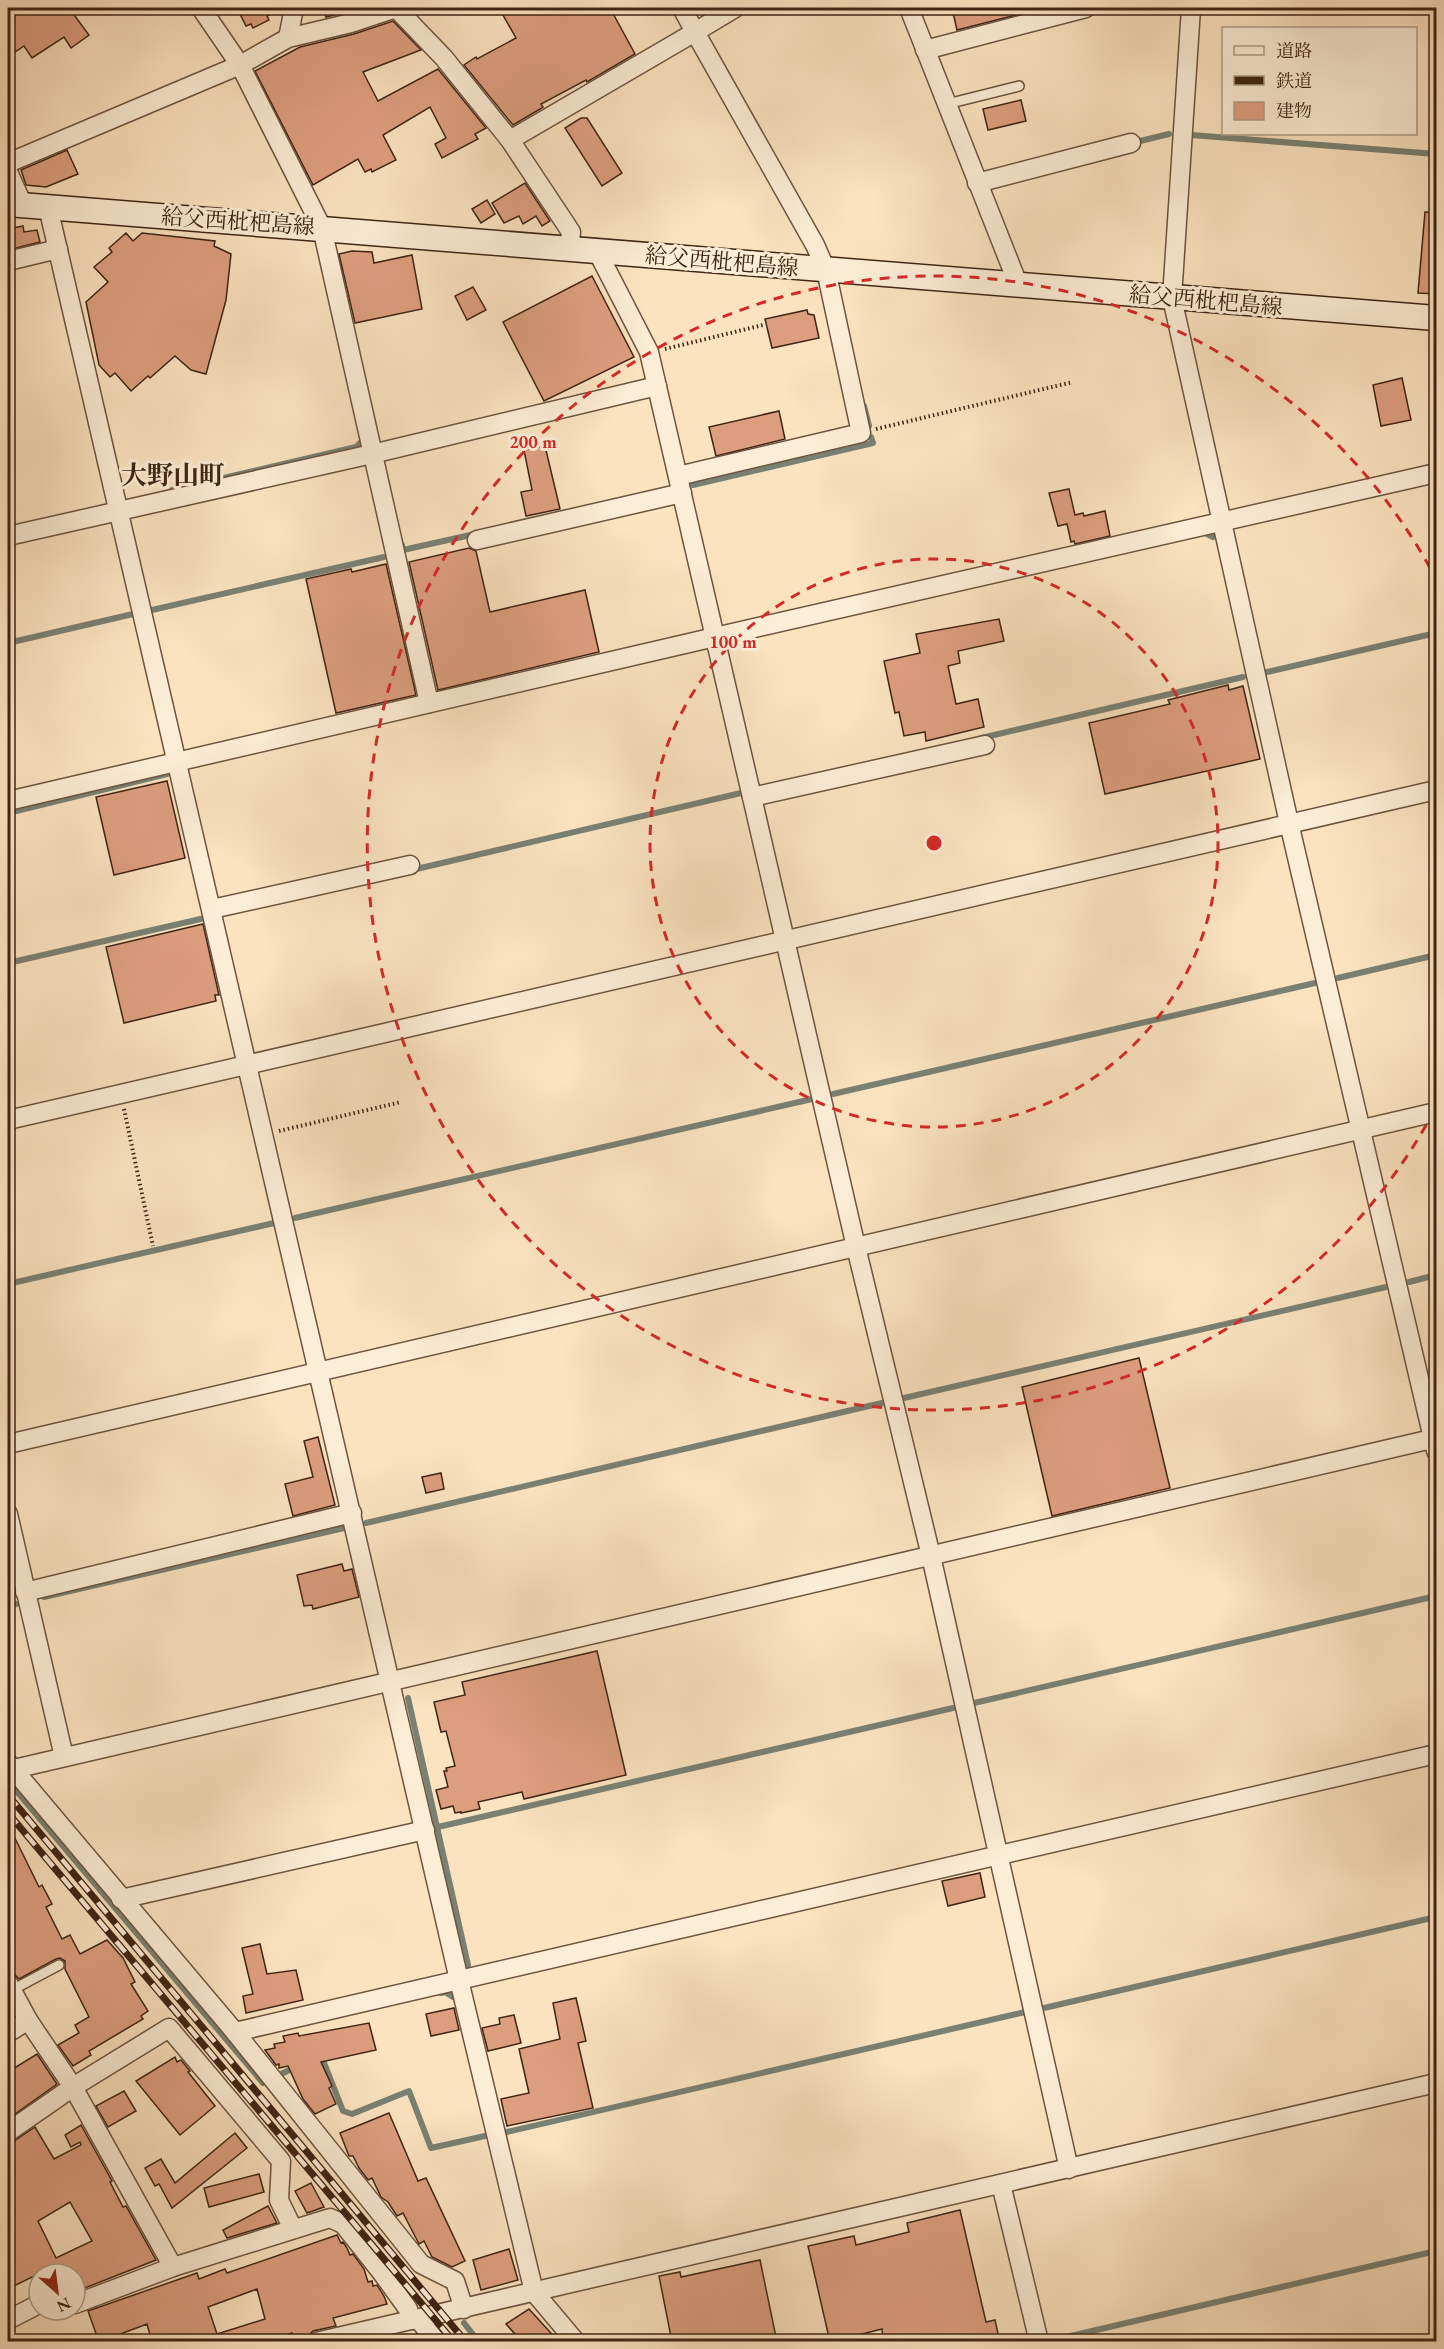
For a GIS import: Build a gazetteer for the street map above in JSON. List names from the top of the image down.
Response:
{
  "streets": {
    "main road": ["給父西枇杷島線"]
  },
  "districts": ["大野山町"],
  "legend": ["道路", "鉄道", "建物"],
  "north": "bottom right",
  "rings": ["200 m", "100 m"]
}
